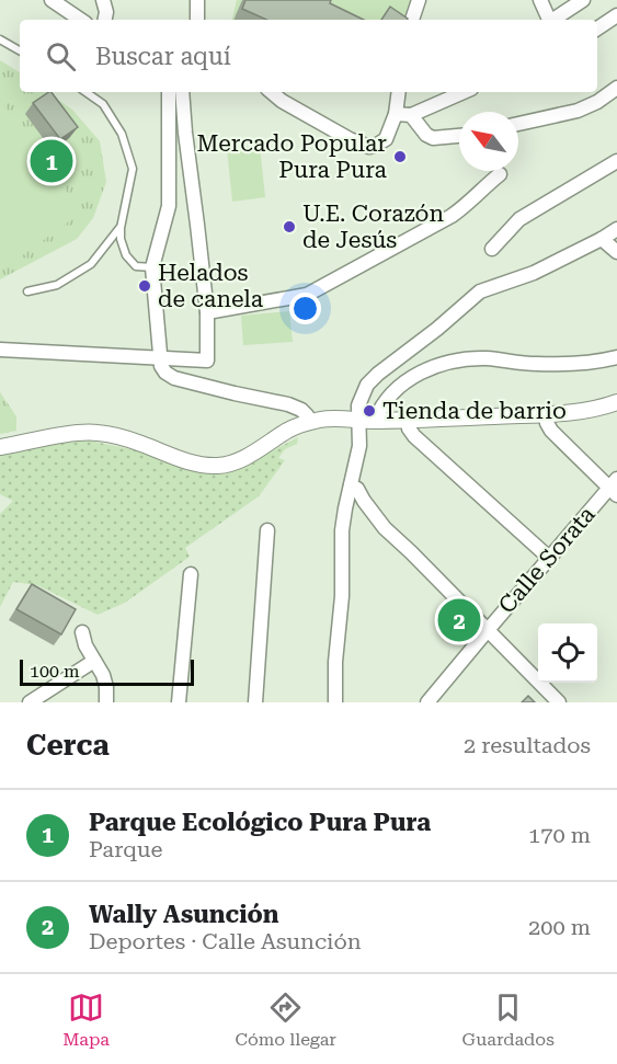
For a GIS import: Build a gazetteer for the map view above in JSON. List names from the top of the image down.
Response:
{
  "streets": {
    "street": ["Calle Sorata"]
  },
  "places": [
    "Mercado Popular Pura Pura",
    "U.E. Corazón de Jesús",
    "Helados de canela",
    "Tienda de barrio"
  ],
  "scale_bar": "100 m",
  "north": "top left",
  "page": {
    "search": "Buscar aquí",
    "pins": ["1", "2"],
    "scale": "100 m",
    "heading": ["Cerca", "2 resultados"],
    "list": [
      {
        "mark": "1",
        "name": "Parque Ecológico Pura Pura",
        "note": "Parque",
        "value": "170 m"
      },
      {
        "mark": "2",
        "name": "Wally Asunción",
        "note": "Deportes · Calle Asunción",
        "value": "200 m"
      }
    ],
    "nav": ["Mapa", "Cómo llegar", "Guardados"]
  }
}
